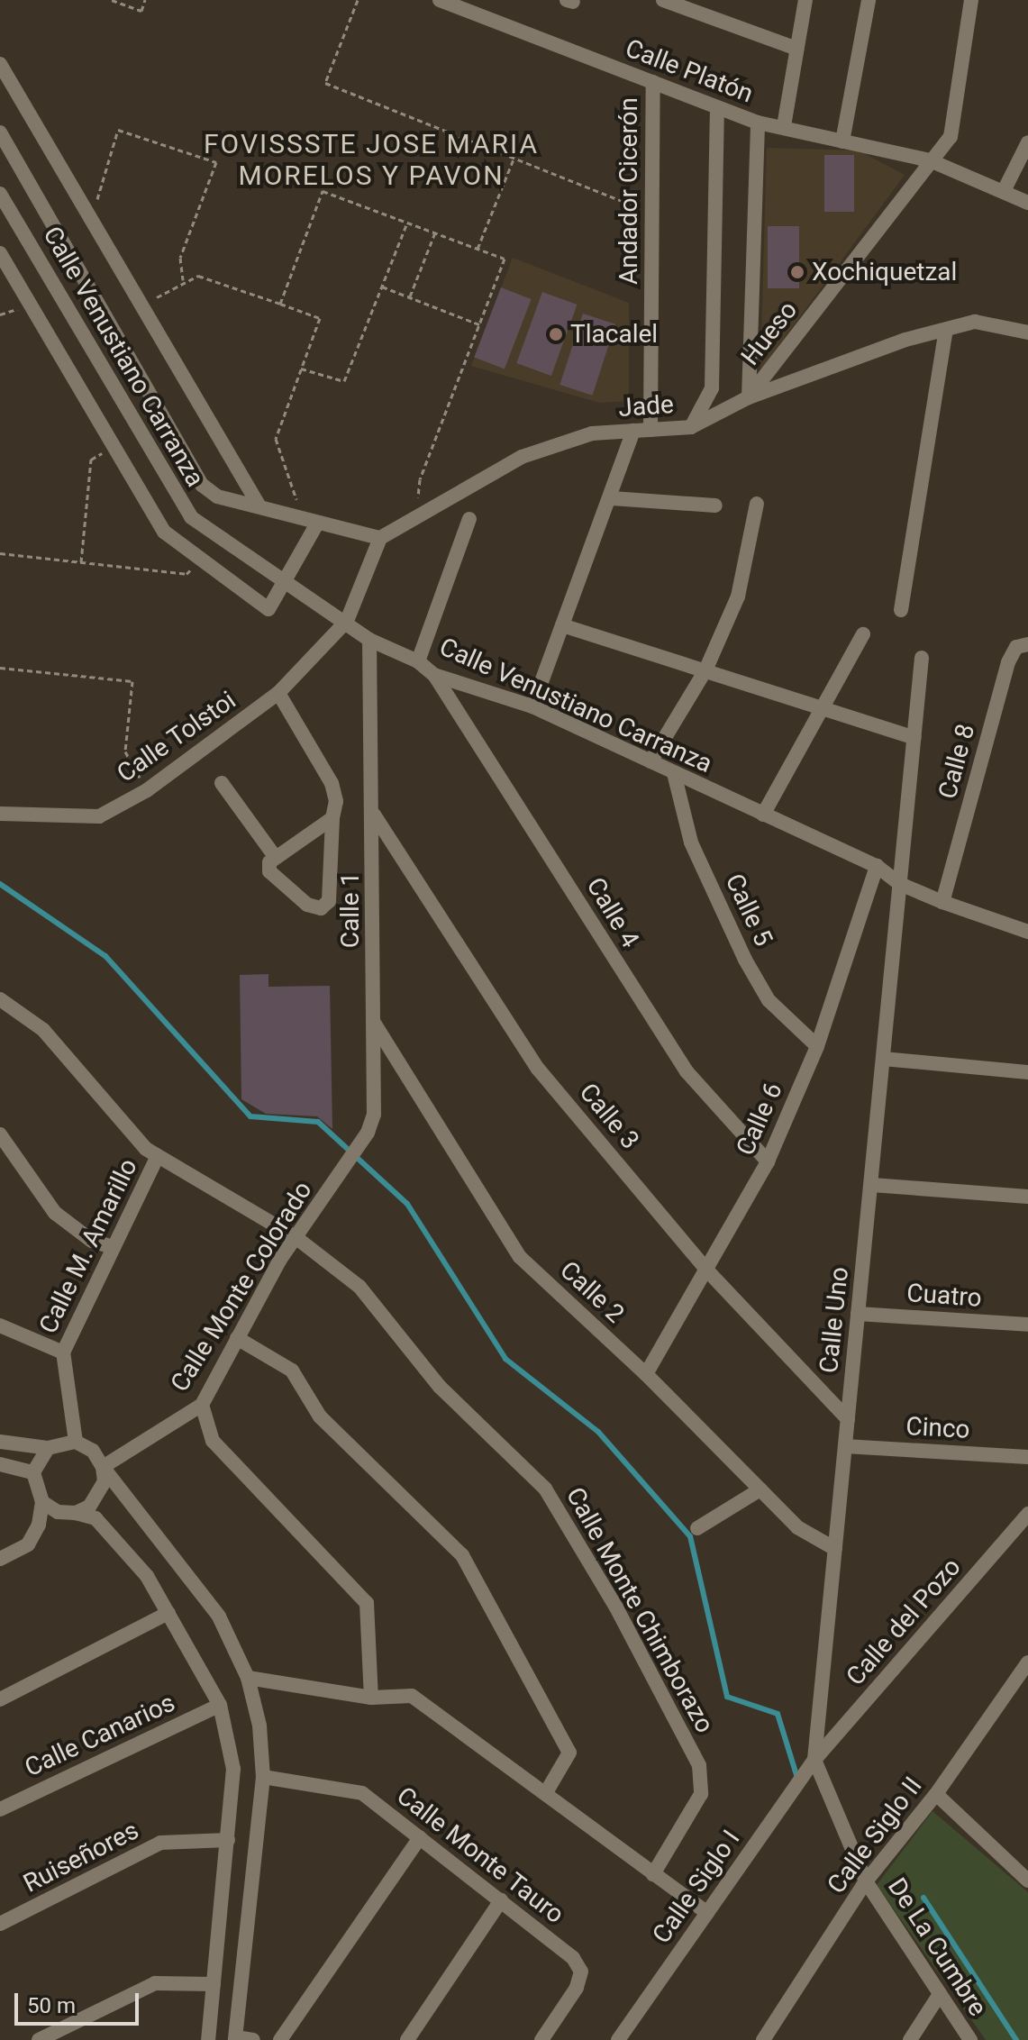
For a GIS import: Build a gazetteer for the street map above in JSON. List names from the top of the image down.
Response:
{
  "streets": {
    "street": [
      "Calle Platón",
      "Andador Cicerón",
      "Hueso",
      "Calle Venustiano Carranza",
      "Jade",
      "Calle Tolstoi",
      "Calle 8",
      "Calle 1",
      "Calle 5",
      "Calle 4",
      "Calle 3",
      "Calle 6",
      "Calle M. Amarillo",
      "Calle Monte Colorado",
      "Calle 2",
      "Cuatro",
      "Calle Uno",
      "Cinco",
      "Calle Monte Chimborazo",
      "Calle del Pozo",
      "Calle Canarios",
      "Calle Siglo II",
      "Calle Monte Tauro",
      "Ruiseñores",
      "Calle Siglo I",
      "De La Cumbre"
    ]
  },
  "crossings": [
    ["Calle Platón", "Andador Cicerón"],
    ["Calle Platón", "Hueso"],
    ["Andador Cicerón", "Jade"],
    ["Hueso", "Jade"],
    ["Calle Venustiano Carranza", "Jade"],
    ["Calle Venustiano Carranza", "Calle Tolstoi"],
    ["Calle Venustiano Carranza", "Calle 8"],
    ["Calle Venustiano Carranza", "Calle 1"],
    ["Calle Venustiano Carranza", "Calle 5"],
    ["Calle Venustiano Carranza", "Calle 4"],
    ["Calle Venustiano Carranza", "Calle 6"],
    ["Calle Venustiano Carranza", "Calle Uno"],
    ["Calle 1", "Calle 3"],
    ["Calle 1", "Calle Monte Colorado"],
    ["Calle 1", "Calle 2"],
    ["Calle 5", "Calle 6"],
    ["Calle 4", "Calle 6"],
    ["Calle 3", "Calle 6"],
    ["Calle 3", "Calle Uno"],
    ["Calle 6", "Calle 2"],
    ["Calle M. Amarillo", "Calle Monte Colorado"],
    ["Calle M. Amarillo", "Calle Monte Chimborazo"],
    ["Calle Monte Colorado", "Calle Monte Chimborazo"],
    ["Calle 2", "Calle Uno"],
    ["Cuatro", "Calle Uno"],
    ["Calle Uno", "Cinco"],
    ["Calle Uno", "Calle del Pozo"],
    ["Calle Uno", "Calle Siglo I"],
    ["Calle Uno", "De La Cumbre"],
    ["Calle del Pozo", "Calle Siglo I"],
    ["Calle del Pozo", "De La Cumbre"],
    ["Calle Siglo II", "De La Cumbre"],
    ["Calle Siglo I", "De La Cumbre"]
  ],
  "districts": ["FOVISSSTE JOSE MARIA MORELOS Y PAVON"],
  "places": ["Xochiquetzal", "Tlacalel"],
  "scale_bar": "50 m"
}
